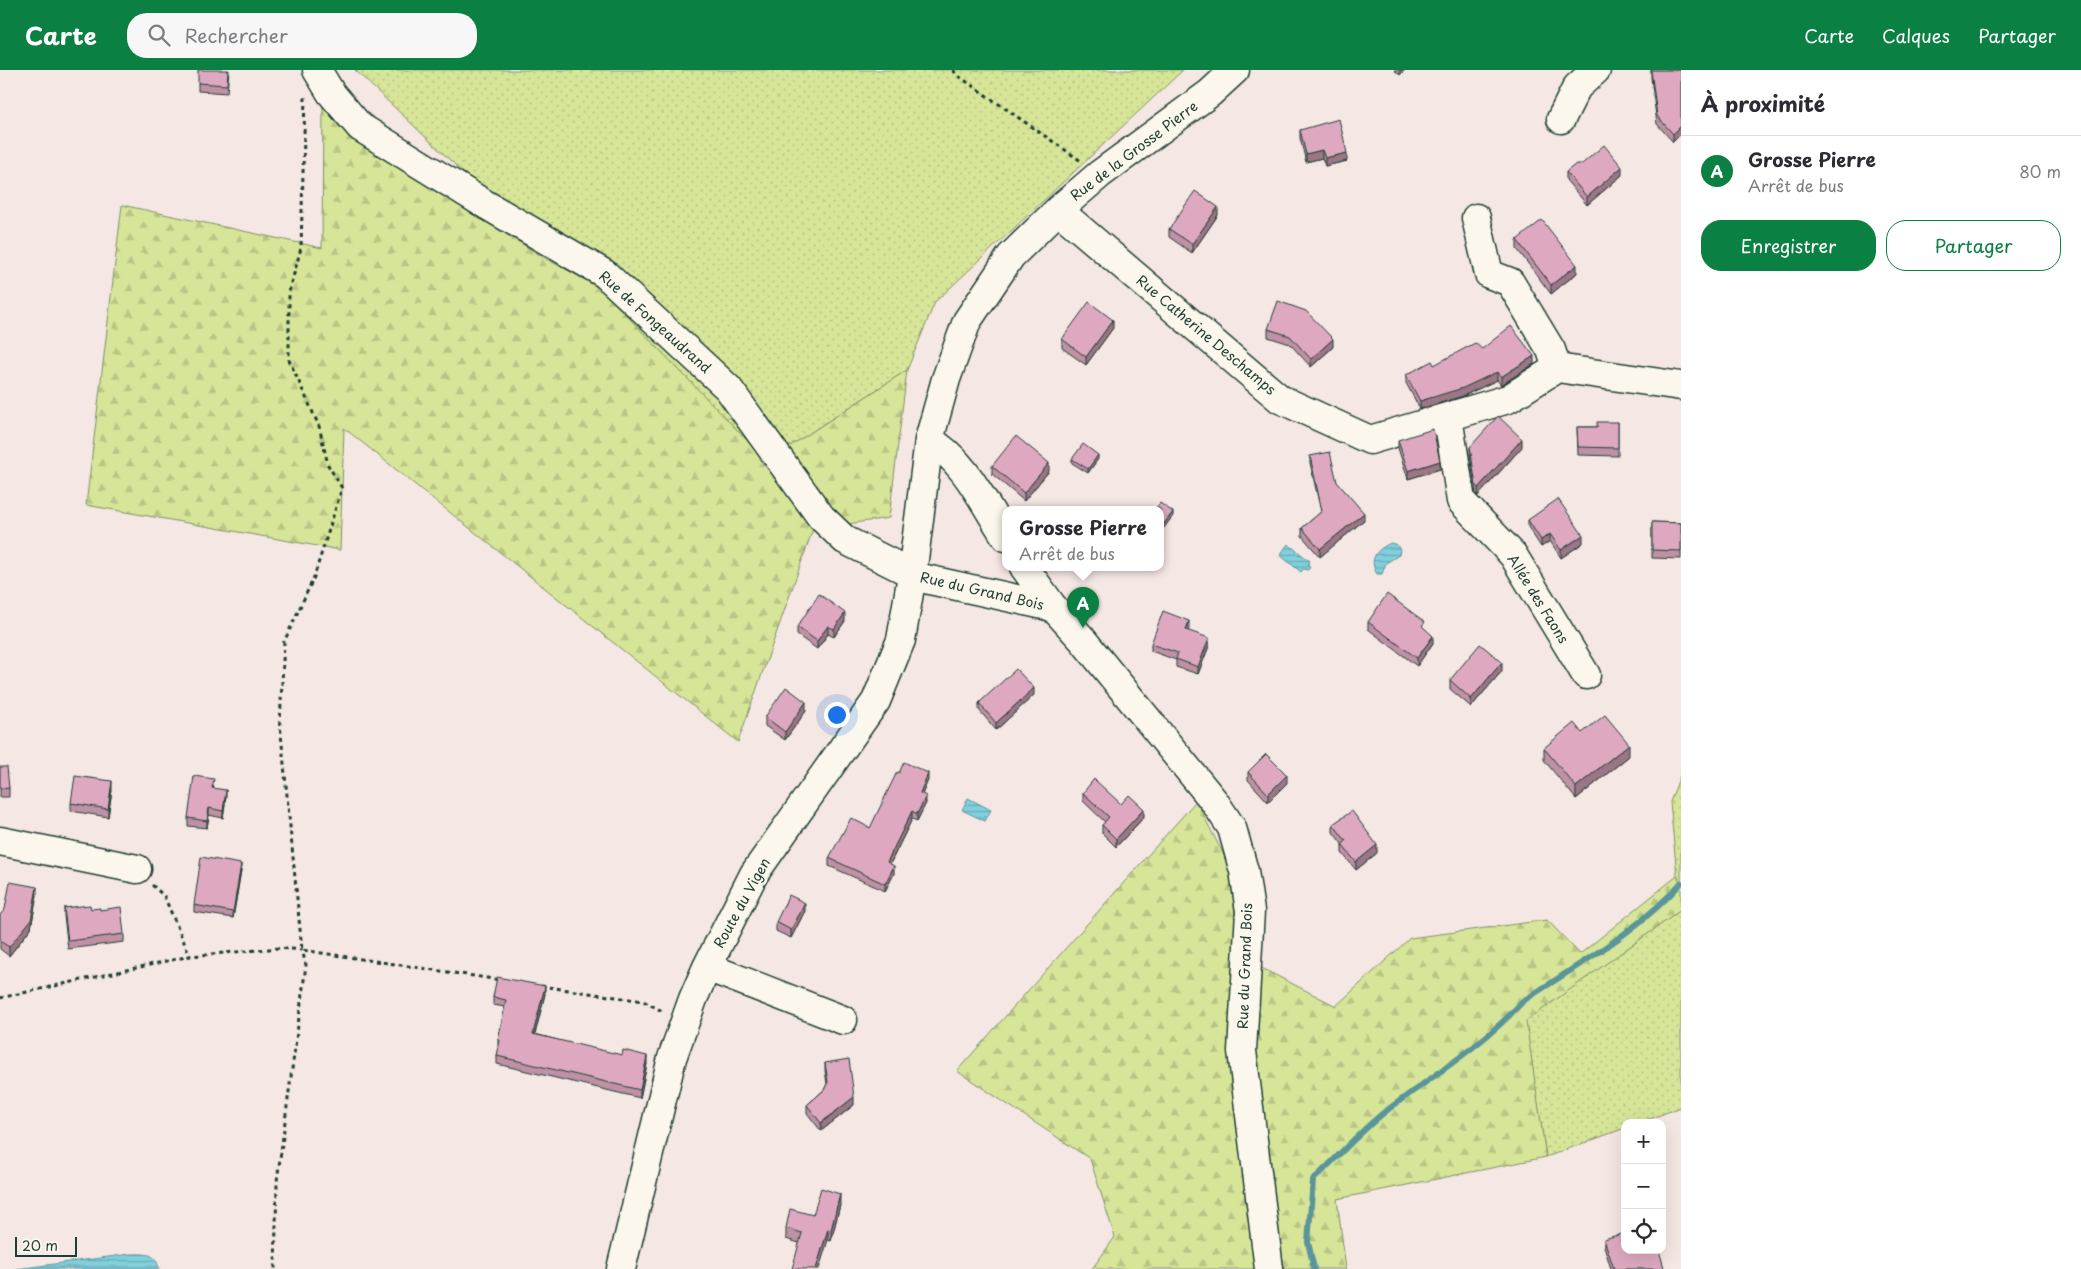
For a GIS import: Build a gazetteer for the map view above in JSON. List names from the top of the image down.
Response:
{
  "streets": {
    "street": [
      "Rue de la Grosse Pierre",
      "Rue de Fongeaudrand",
      "Rue Catherine Deschamps",
      "Rue du Grand Bois",
      "Allée des Faons",
      "Route du Vigen"
    ]
  },
  "crossings": [
    ["Rue de la Grosse Pierre", "Rue Catherine Deschamps"],
    ["Rue de la Grosse Pierre", "Route du Vigen"],
    ["Rue de Fongeaudrand", "Rue du Grand Bois"],
    ["Rue de Fongeaudrand", "Route du Vigen"],
    ["Rue Catherine Deschamps", "Allée des Faons"],
    ["Rue du Grand Bois", "Route du Vigen"]
  ],
  "scale_bar": "20 m",
  "page": {
    "header": "Carte",
    "search": "Rechercher",
    "nav": ["Carte", "Calques", "Partager"],
    "heading": "À proximité",
    "list": [
      {
        "mark": "A",
        "name": "Grosse Pierre",
        "note": "Arrêt de bus",
        "value": "80 m"
      }
    ],
    "buttons": ["Enregistrer", "Partager"],
    "popup": ["Grosse Pierre", "Arrêt de bus"],
    "pins": "A",
    "map_buttons": ["+", "−"],
    "scale": "20 m"
  }
}
